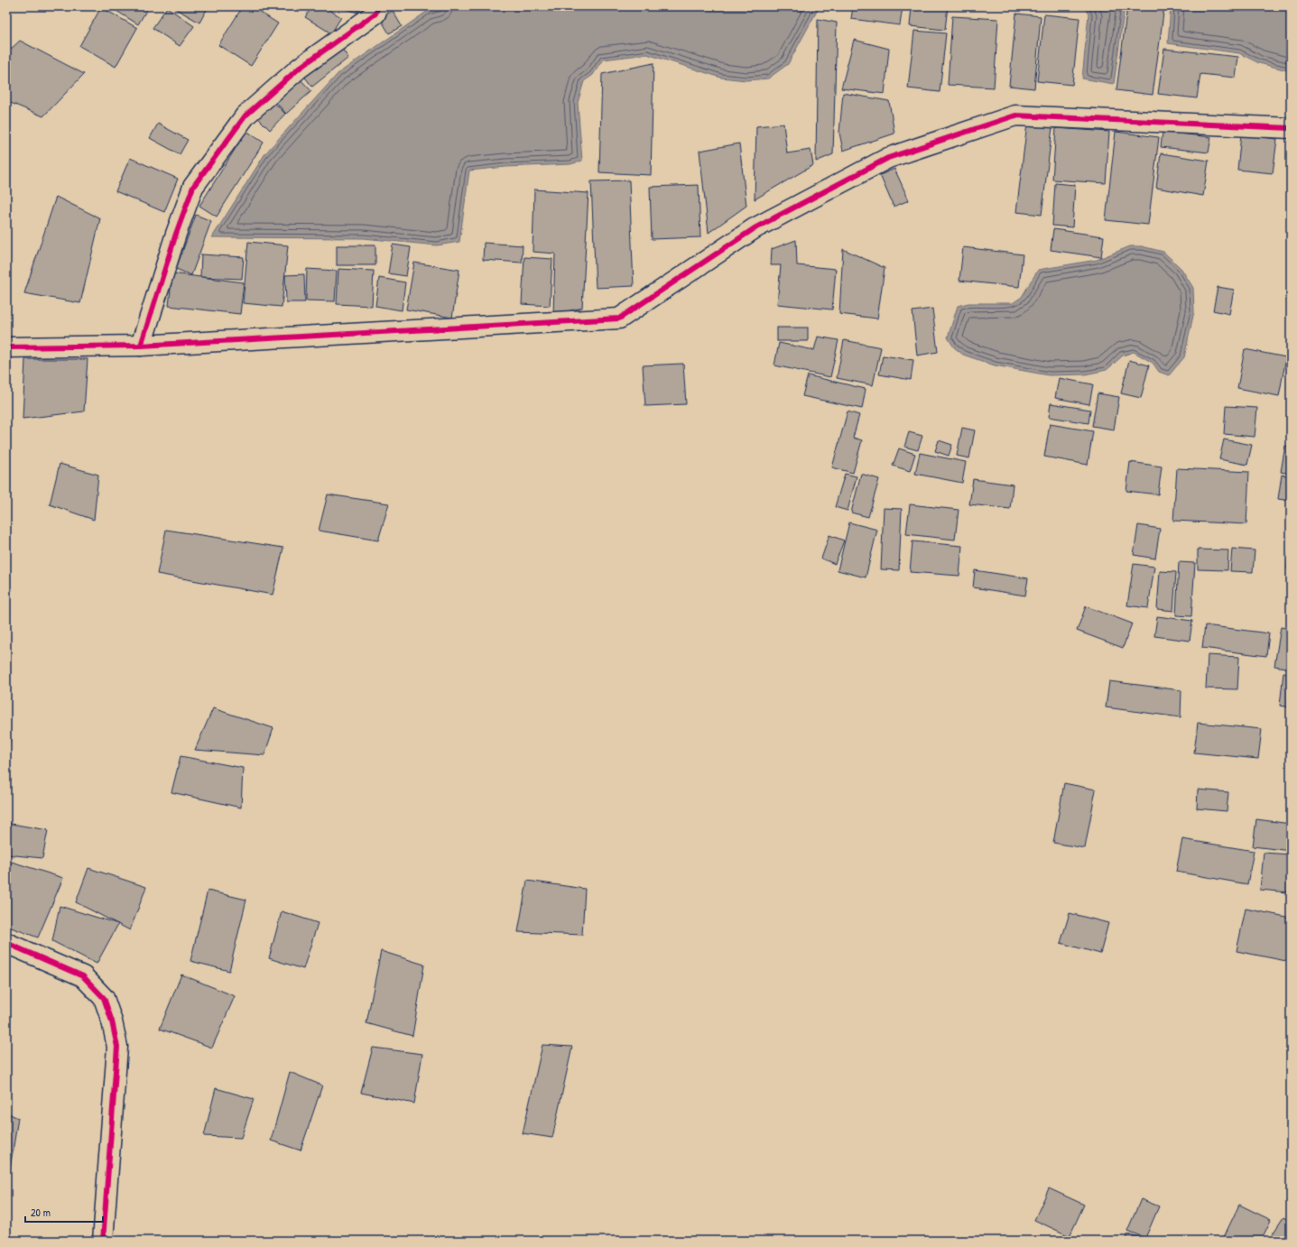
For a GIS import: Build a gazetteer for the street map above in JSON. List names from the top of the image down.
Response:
{
  "scale_bar": "20 m"
}
